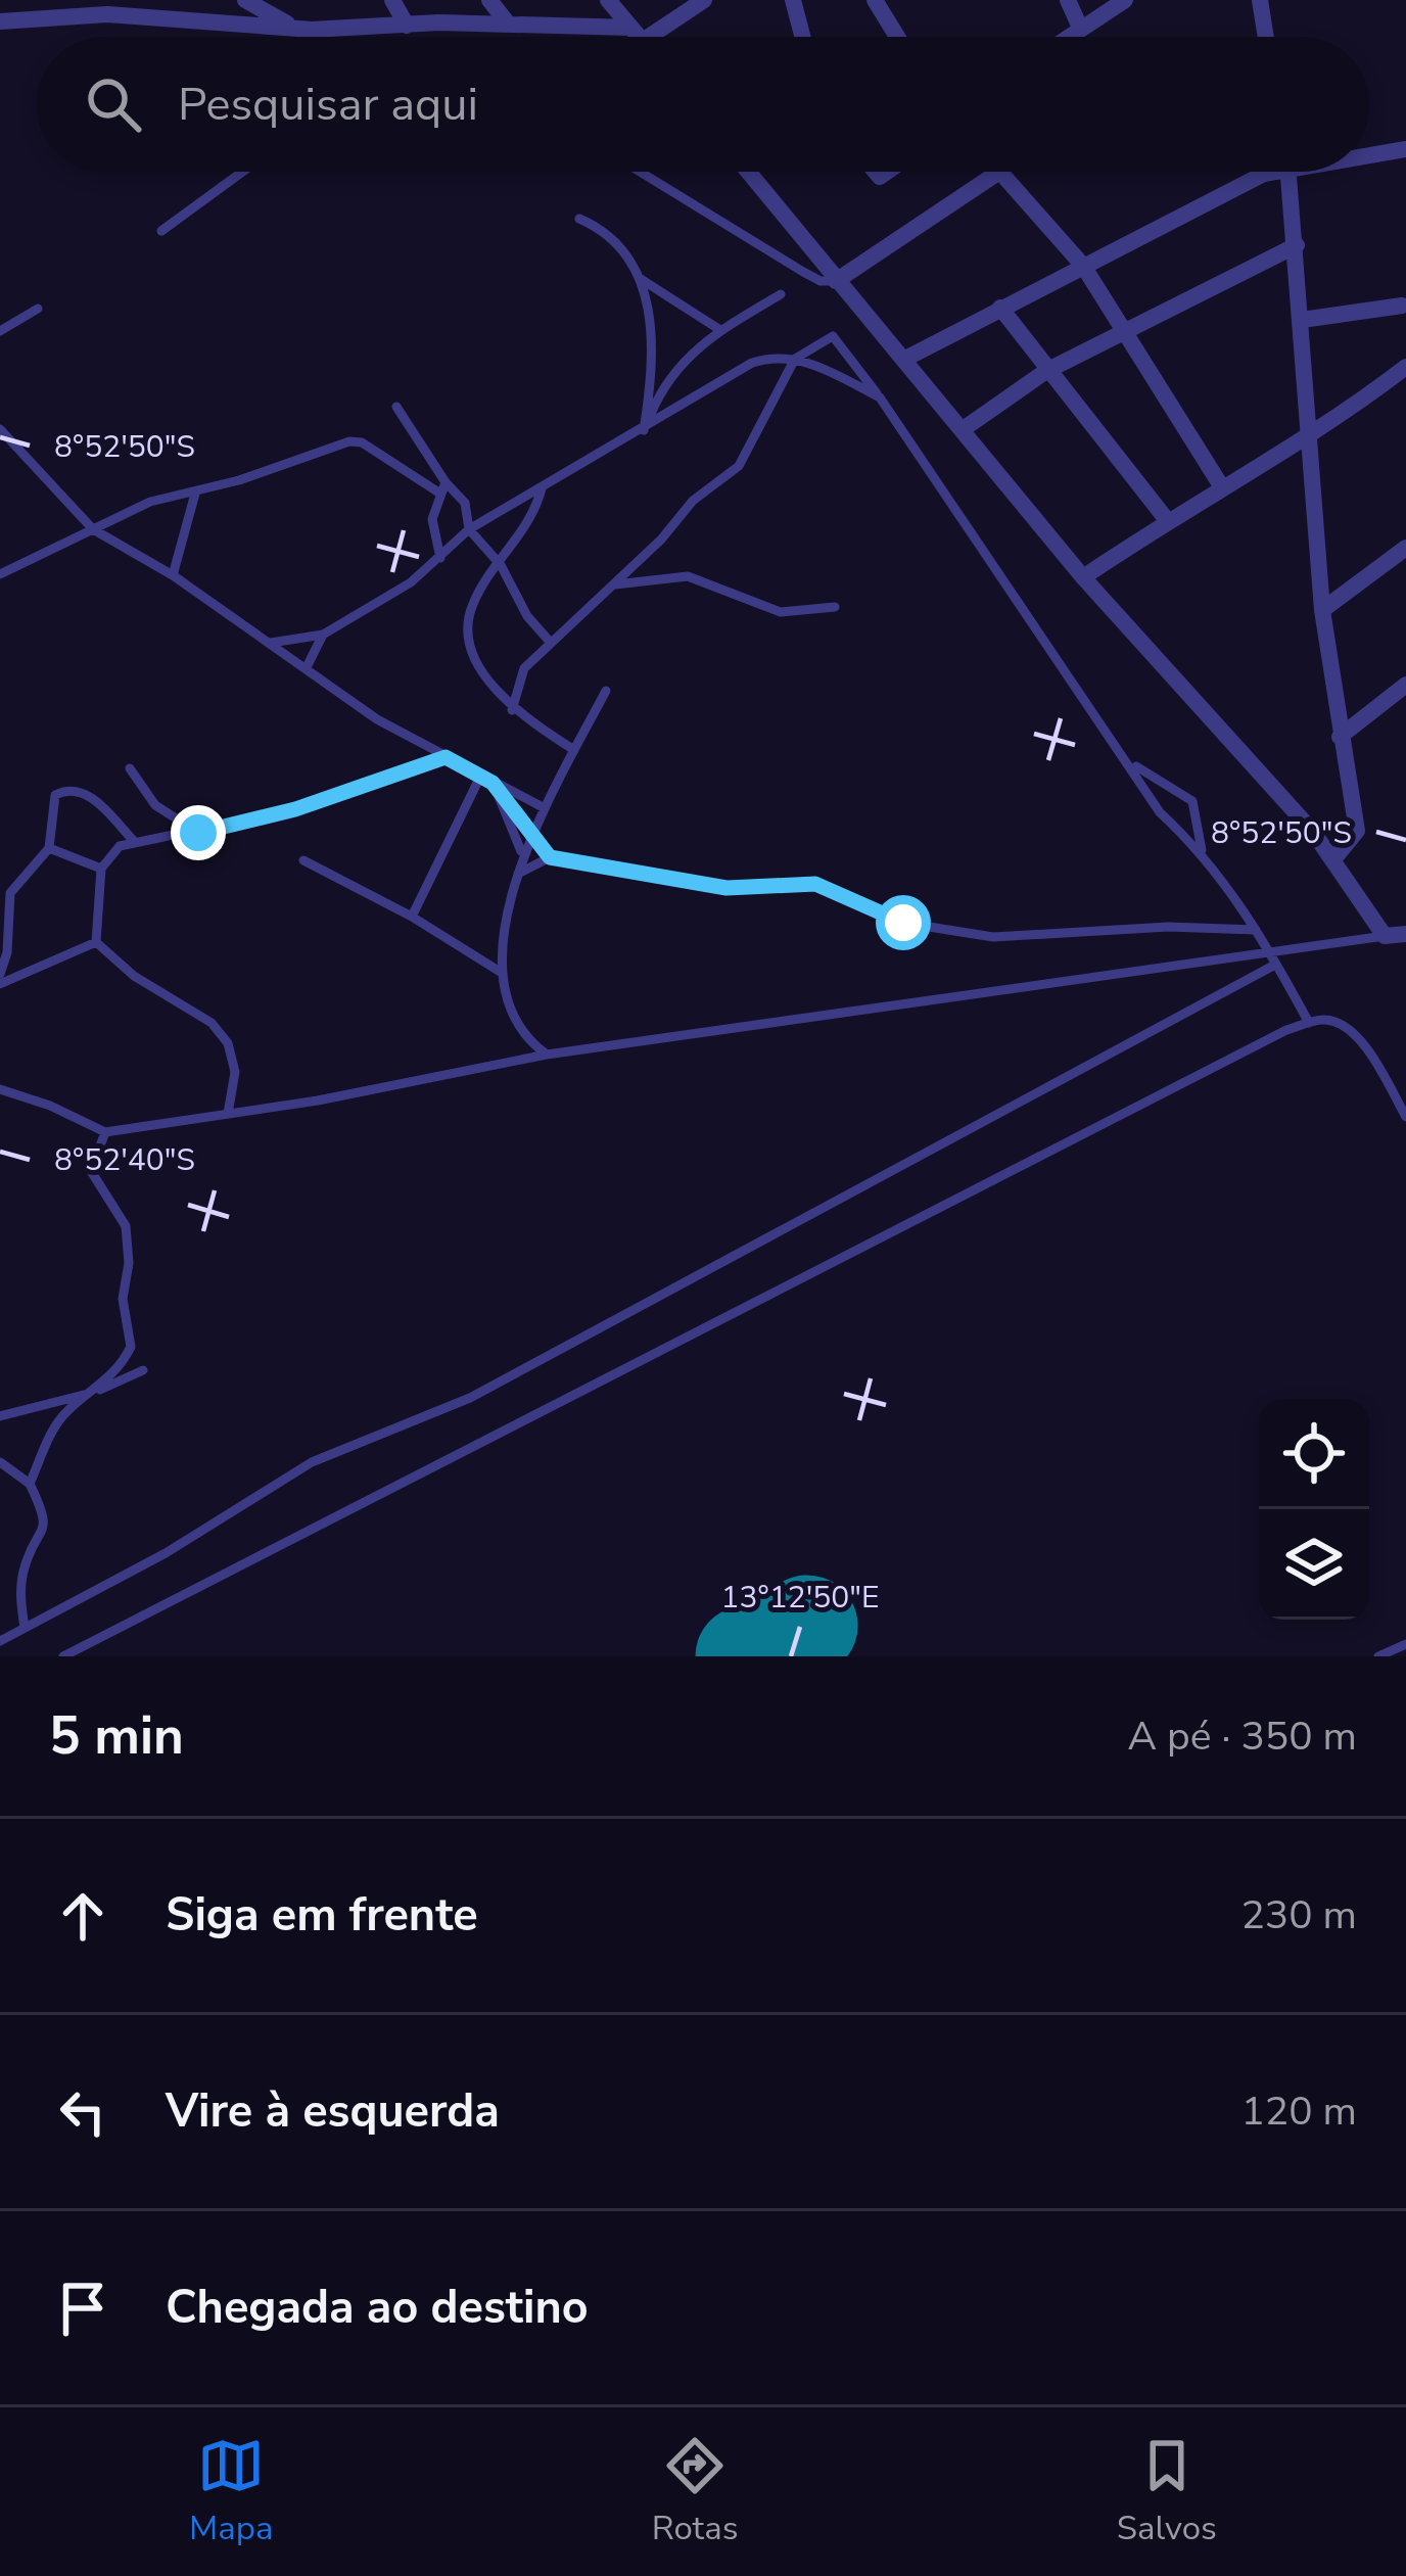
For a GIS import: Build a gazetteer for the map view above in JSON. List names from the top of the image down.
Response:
{
  "page": {
    "search": "Pesquisar aqui",
    "heading": ["5 min", "A pé · 350 m"],
    "list": [
      ["Siga em frente", "230 m"],
      ["Vire à esquerda", "120 m"],
      "Chegada ao destino"
    ],
    "nav": ["Mapa", "Rotas", "Salvos"]
  },
  "coordinates": ["8°52'50\"S", "8°52'40\"S", "13°12'50\"E"]
}
